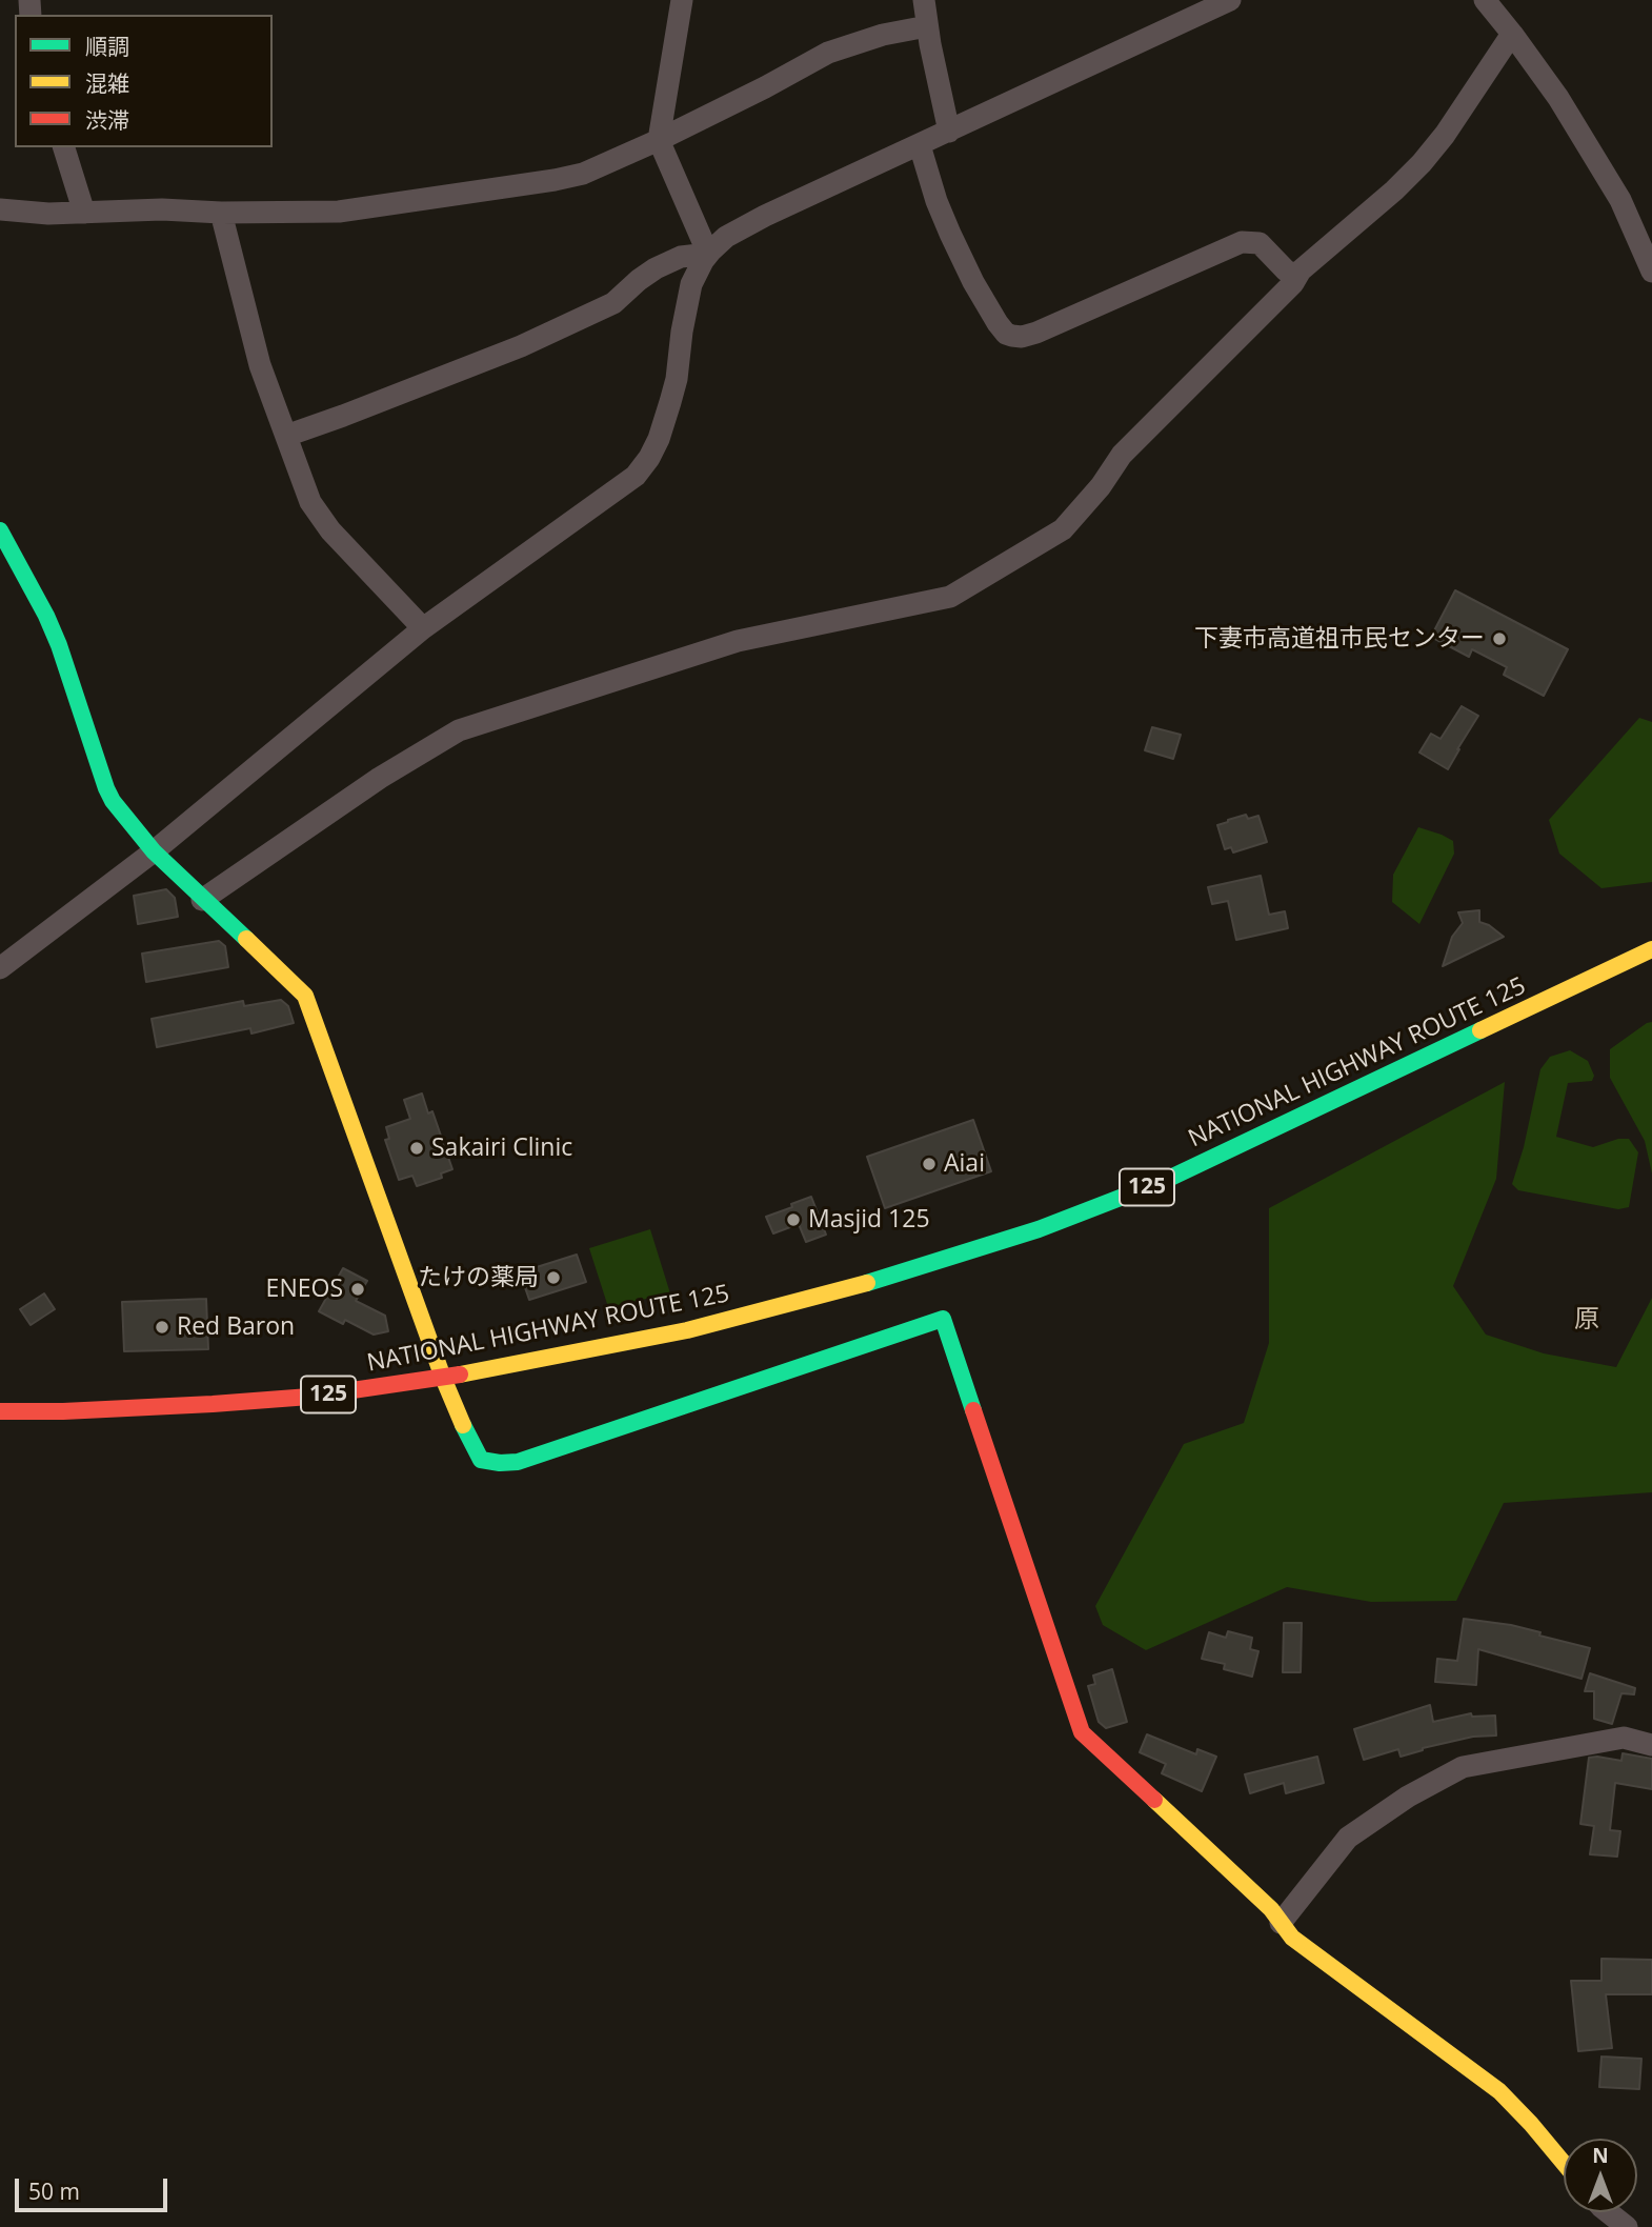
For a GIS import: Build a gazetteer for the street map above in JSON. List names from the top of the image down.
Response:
{
  "streets": {
    "main road": ["NATIONAL HIGHWAY ROUTE 125", "125"]
  },
  "districts": ["原"],
  "places": [
    "下妻市高道祖市民センター",
    "Sakairi Clinic",
    "Aiai",
    "Masjid 125",
    "たけの薬局",
    "ENEOS",
    "Red Baron"
  ],
  "legend": ["順調", "混雑", "渋滞"],
  "scale_bar": "50 m",
  "north": "top"
}
